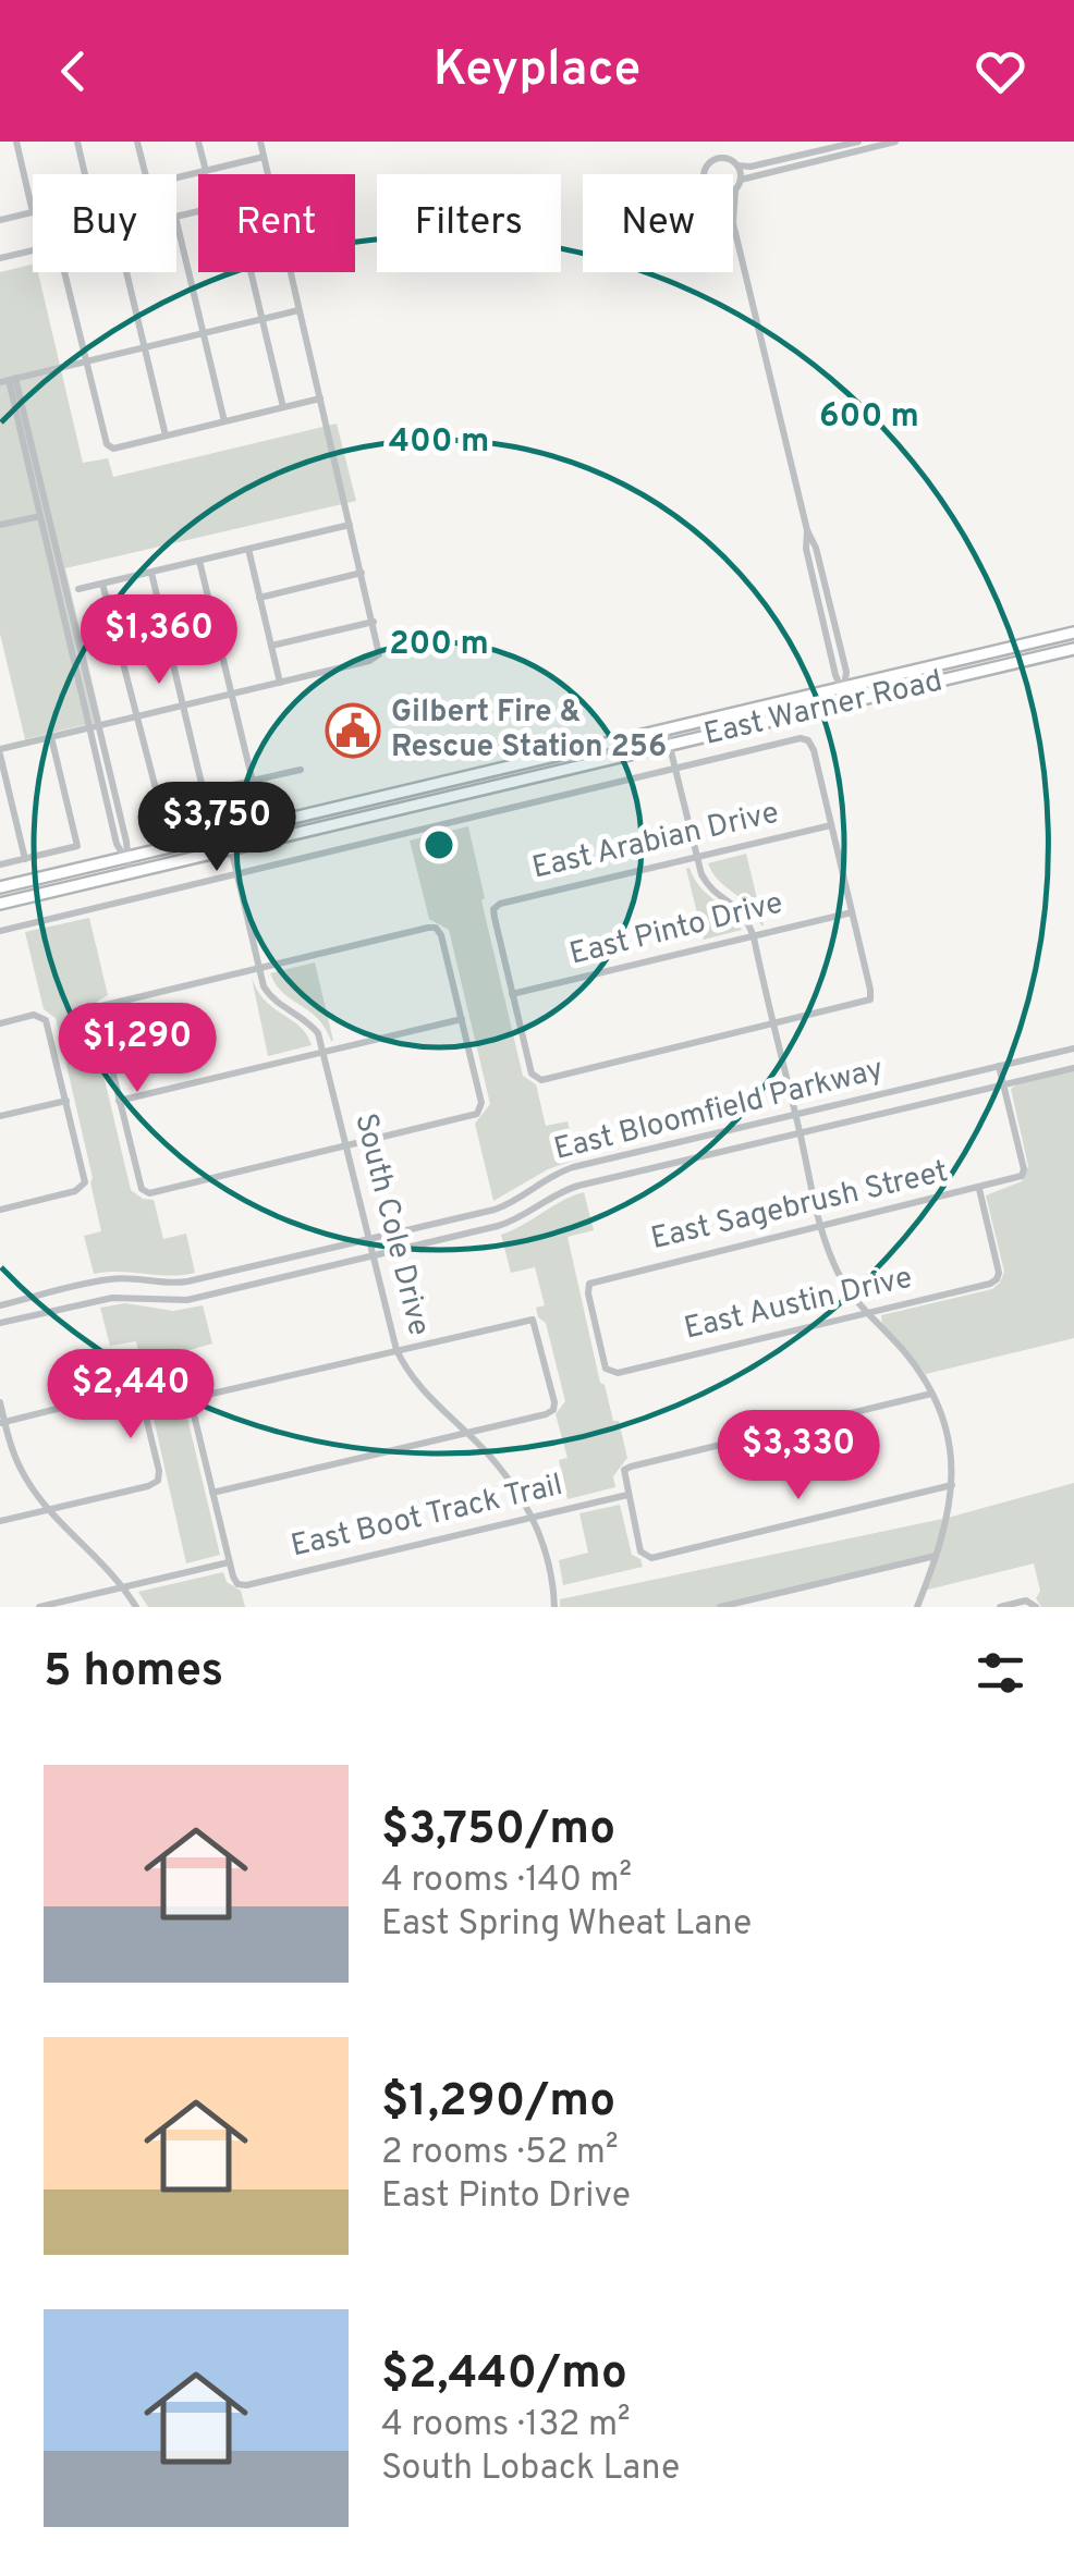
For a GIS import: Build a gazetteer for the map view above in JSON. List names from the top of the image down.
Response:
{
  "streets": {
    "main road": ["East Warner Road"],
    "street": [
      "East Arabian Drive",
      "East Pinto Drive",
      "East Bloomfield Parkway",
      "East Sagebrush Street",
      "South Cole Drive",
      "East Austin Drive",
      "East Boot Track Trail"
    ]
  },
  "crossings": [
    ["East Warner Road", "South Cole Drive"],
    ["East Arabian Drive", "East Pinto Drive"],
    ["East Bloomfield Parkway", "East Sagebrush Street"],
    ["East Bloomfield Parkway", "South Cole Drive"],
    ["East Sagebrush Street", "East Austin Drive"],
    ["South Cole Drive", "East Boot Track Trail"]
  ],
  "places": {
    "public building": ["Gilbert Fire & Rescue Station 256"]
  },
  "page": {
    "header": "Keyplace",
    "chip": [
      "Buy",
      "Rent",
      "Filters",
      "New"
    ],
    "price": [
      "$1,360",
      "$3,750",
      "$1,290",
      "$2,440",
      "$3,330"
    ],
    "heading": "5 homes",
    "list": [
      {
        "name": "$3,750/mo",
        "note": "4 rooms · 140 m² · East Spring Wheat Lane"
      },
      {
        "name": "$1,290/mo",
        "note": "2 rooms · 52 m² · East Pinto Drive"
      },
      {
        "name": "$2,440/mo",
        "note": "4 rooms · 132 m² · South Loback Lane"
      }
    ]
  },
  "rings": ["600 m", "400 m", "200 m"]
}
